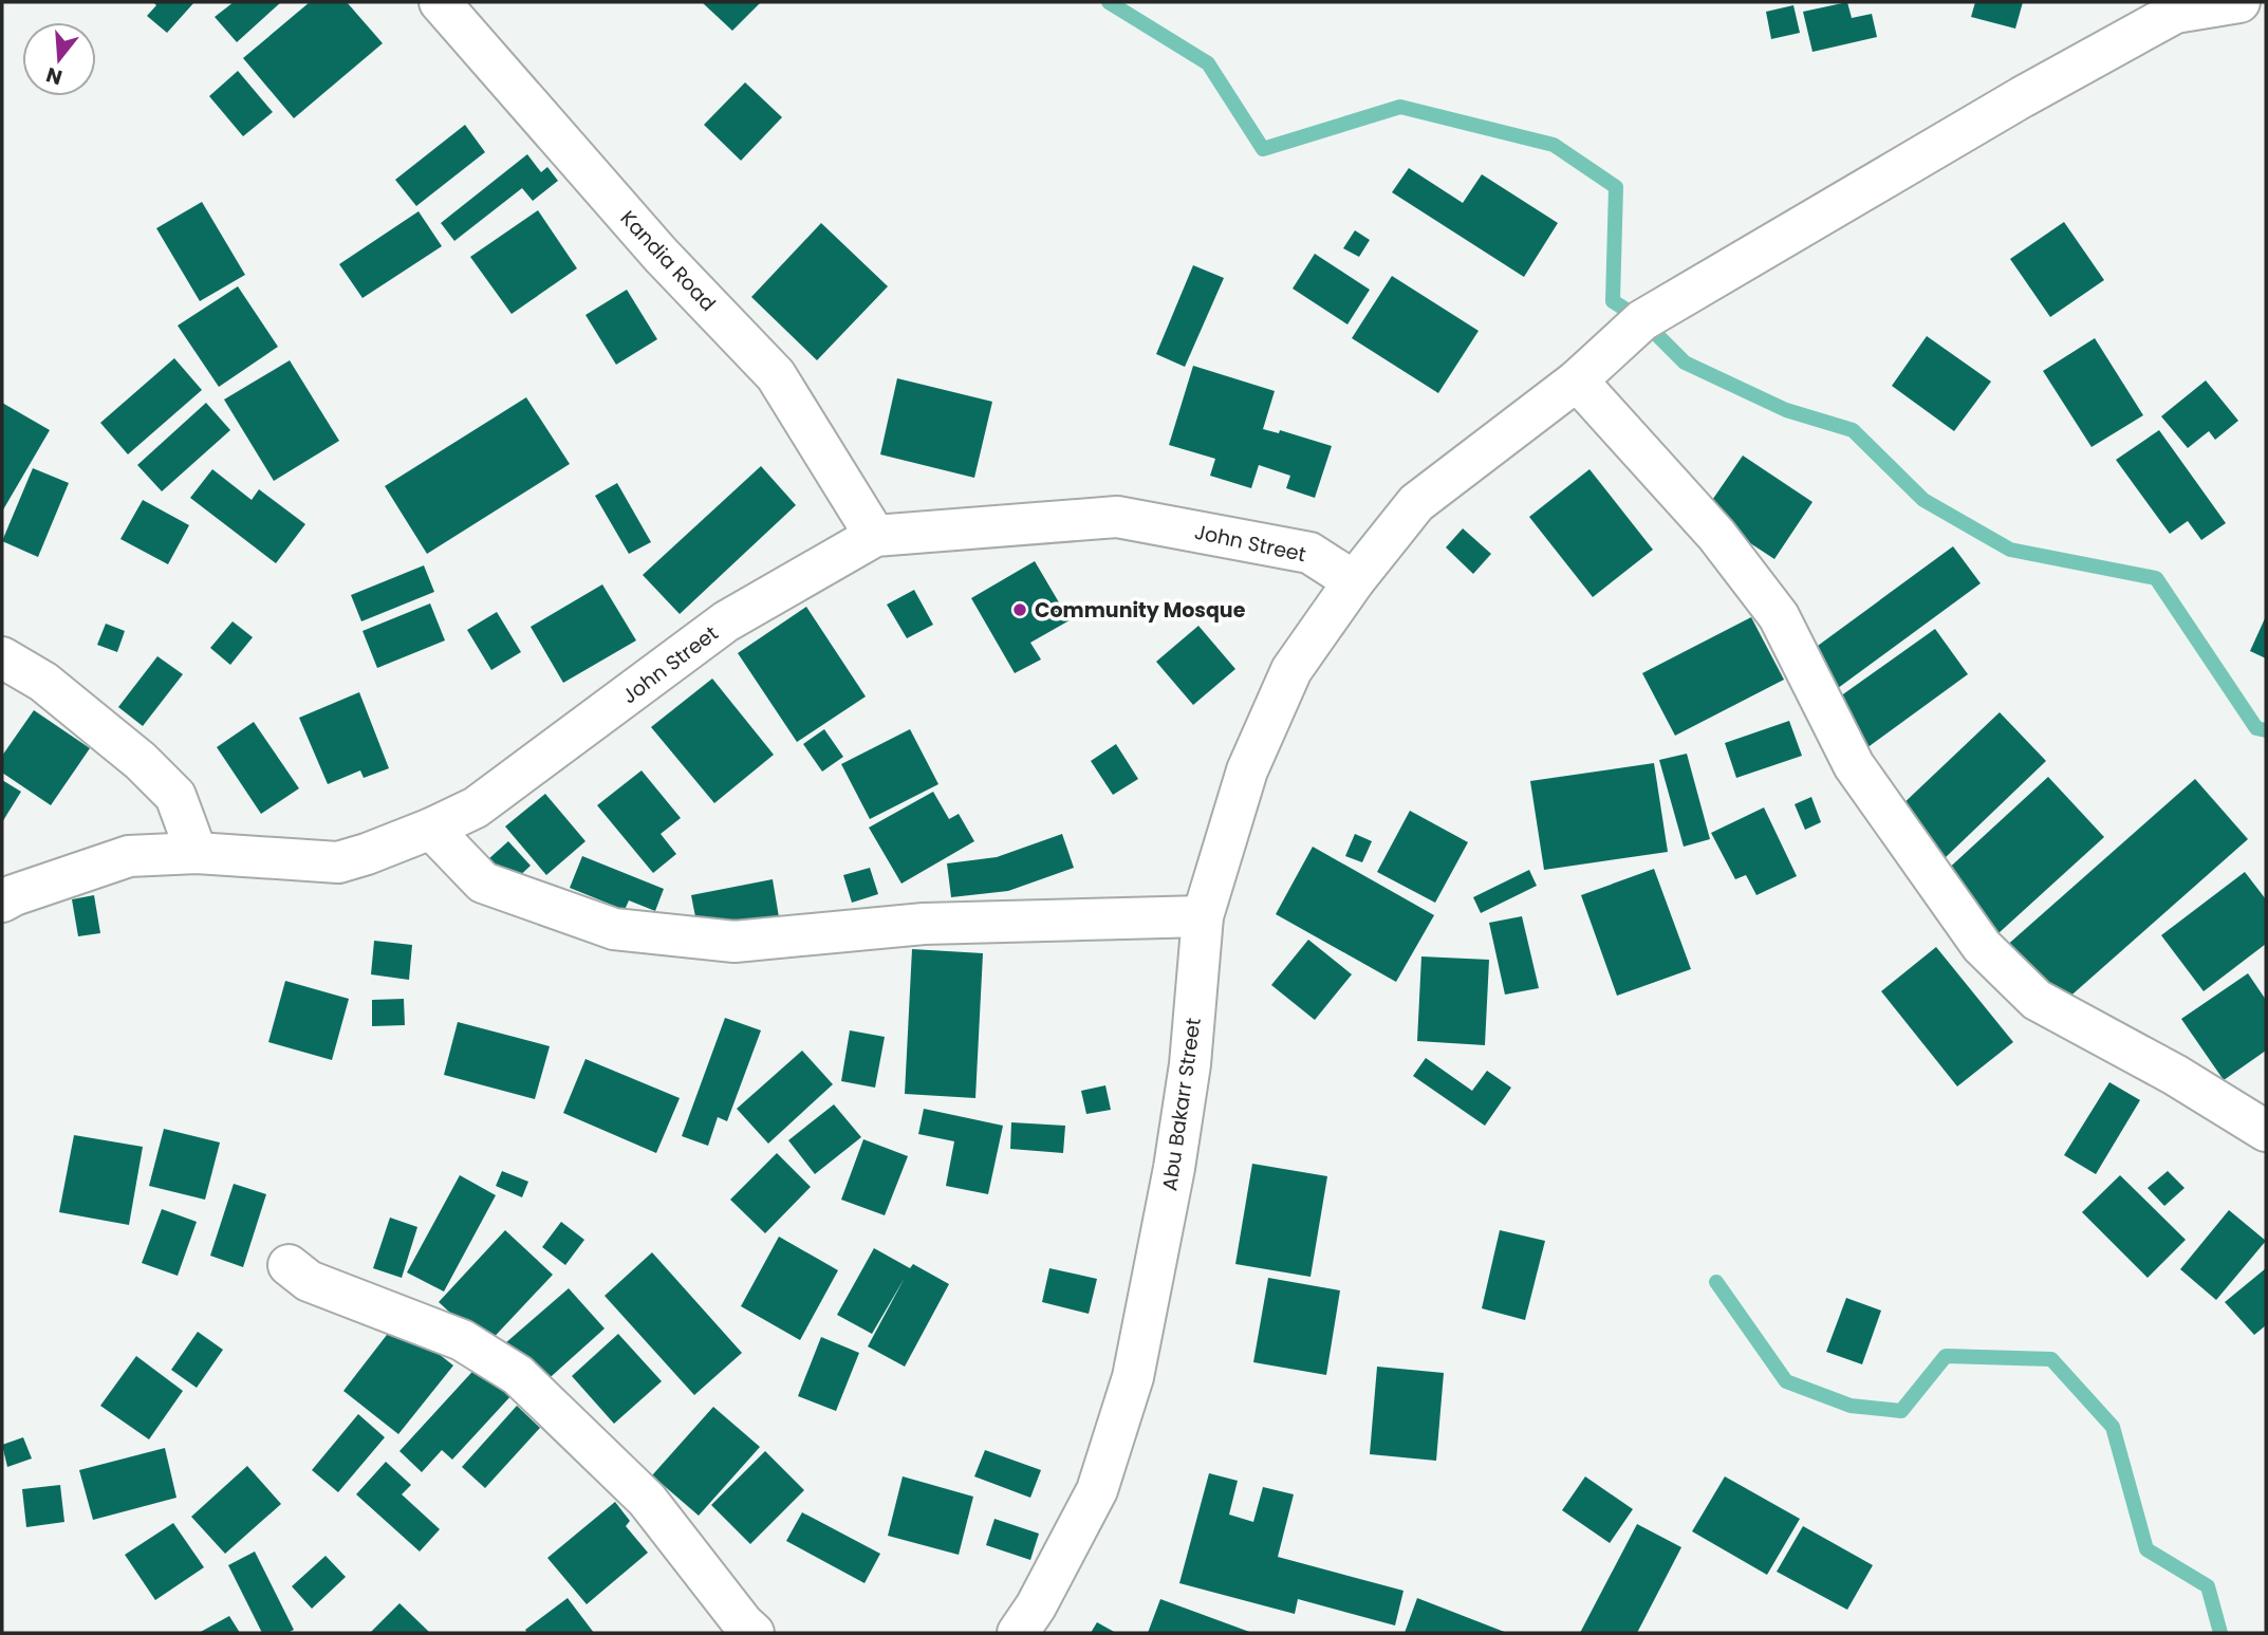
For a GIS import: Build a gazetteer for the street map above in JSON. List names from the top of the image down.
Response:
{
  "streets": {
    "street": ["Kandia Road", "John Street", "Abu Bakarr Street"]
  },
  "crossings": [
    ["Kandia Road", "John Street"],
    ["John Street", "Abu Bakarr Street"]
  ],
  "places": ["Community Mosque"],
  "north": "bottom"
}
